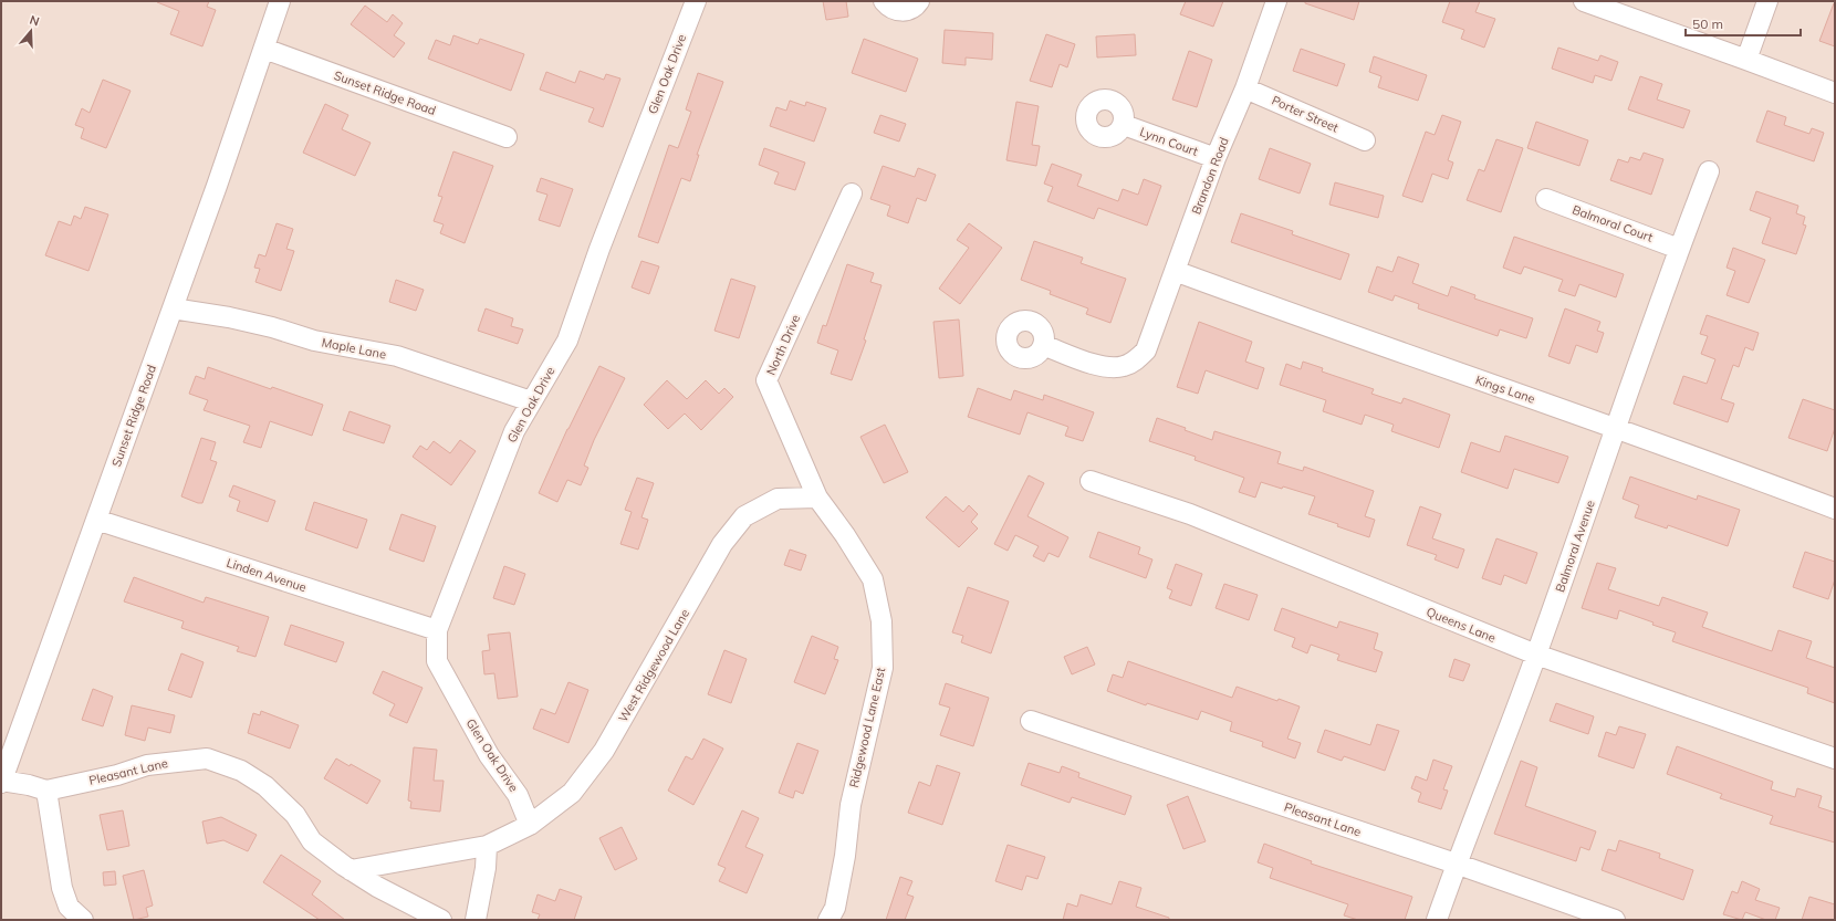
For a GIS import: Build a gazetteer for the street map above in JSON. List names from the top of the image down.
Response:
{
  "streets": {
    "street": [
      "Glen Oak Drive",
      "Sunset Ridge Road",
      "Porter Street",
      "Lynn Court",
      "Brandon Road",
      "Balmoral Court",
      "North Drive",
      "Maple Lane",
      "Kings Lane",
      "Balmoral Avenue",
      "Linden Avenue",
      "Queens Lane",
      "West Ridgewood Lane",
      "Ridgewood Lane East",
      "Pleasant Lane"
    ]
  },
  "crossings": [
    ["Glen Oak Drive", "Maple Lane"],
    ["Glen Oak Drive", "Linden Avenue"],
    ["Glen Oak Drive", "West Ridgewood Lane"],
    ["Sunset Ridge Road", "Maple Lane"],
    ["Sunset Ridge Road", "Linden Avenue"],
    ["Sunset Ridge Road", "Pleasant Lane"],
    ["Porter Street", "Brandon Road"],
    ["Lynn Court", "Brandon Road"],
    ["Brandon Road", "Kings Lane"],
    ["Balmoral Court", "Balmoral Avenue"],
    ["North Drive", "West Ridgewood Lane"],
    ["North Drive", "Ridgewood Lane East"],
    ["Kings Lane", "Balmoral Avenue"],
    ["Balmoral Avenue", "Queens Lane"],
    ["Balmoral Avenue", "Pleasant Lane"],
    ["West Ridgewood Lane", "Ridgewood Lane East"],
    ["West Ridgewood Lane", "Pleasant Lane"]
  ],
  "scale_bar": "50 m",
  "north": "top"
}
